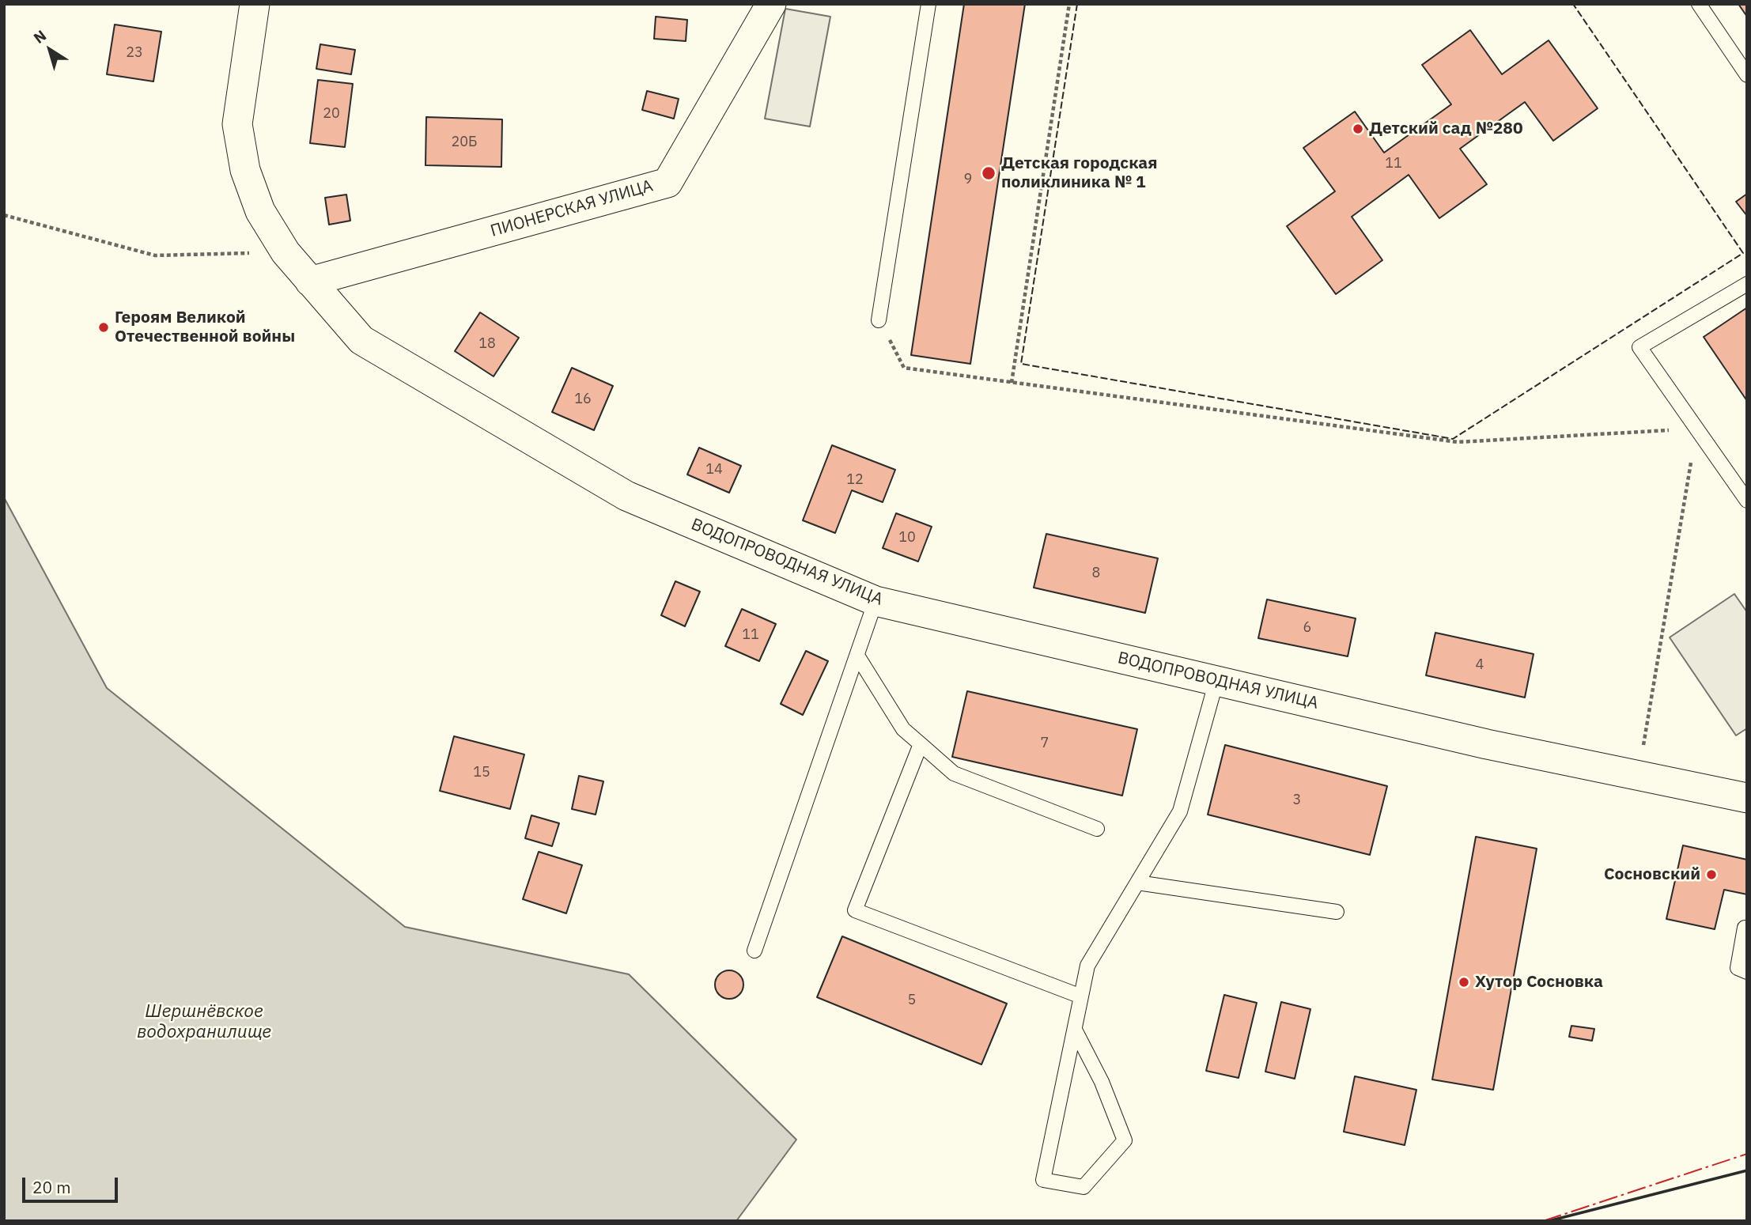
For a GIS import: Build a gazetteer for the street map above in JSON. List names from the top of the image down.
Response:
{
  "streets": {
    "street": ["ПИОНЕРСКАЯ УЛИЦА", "ВОДОПРОВОДНАЯ УЛИЦА"]
  },
  "crossings": [
    ["ПИОНЕРСКАЯ УЛИЦА", "ВОДОПРОВОДНАЯ УЛИЦА"]
  ],
  "water": ["Шершнёвское водохранилище"],
  "places": [
    "Детский сад №280",
    "Детская городская поликлиника № 1",
    "Героям Великой Отечественной войны",
    "Сосновский",
    "Хутор Сосновка"
  ],
  "house_numbers": [
    "23",
    "20",
    "20Б",
    "11",
    "9",
    "18",
    "16",
    "14",
    "12",
    "10",
    "8",
    "6",
    "11",
    "4",
    "7",
    "15",
    "3",
    "5"
  ],
  "scale_bar": "20 m",
  "north": "top left"
}
